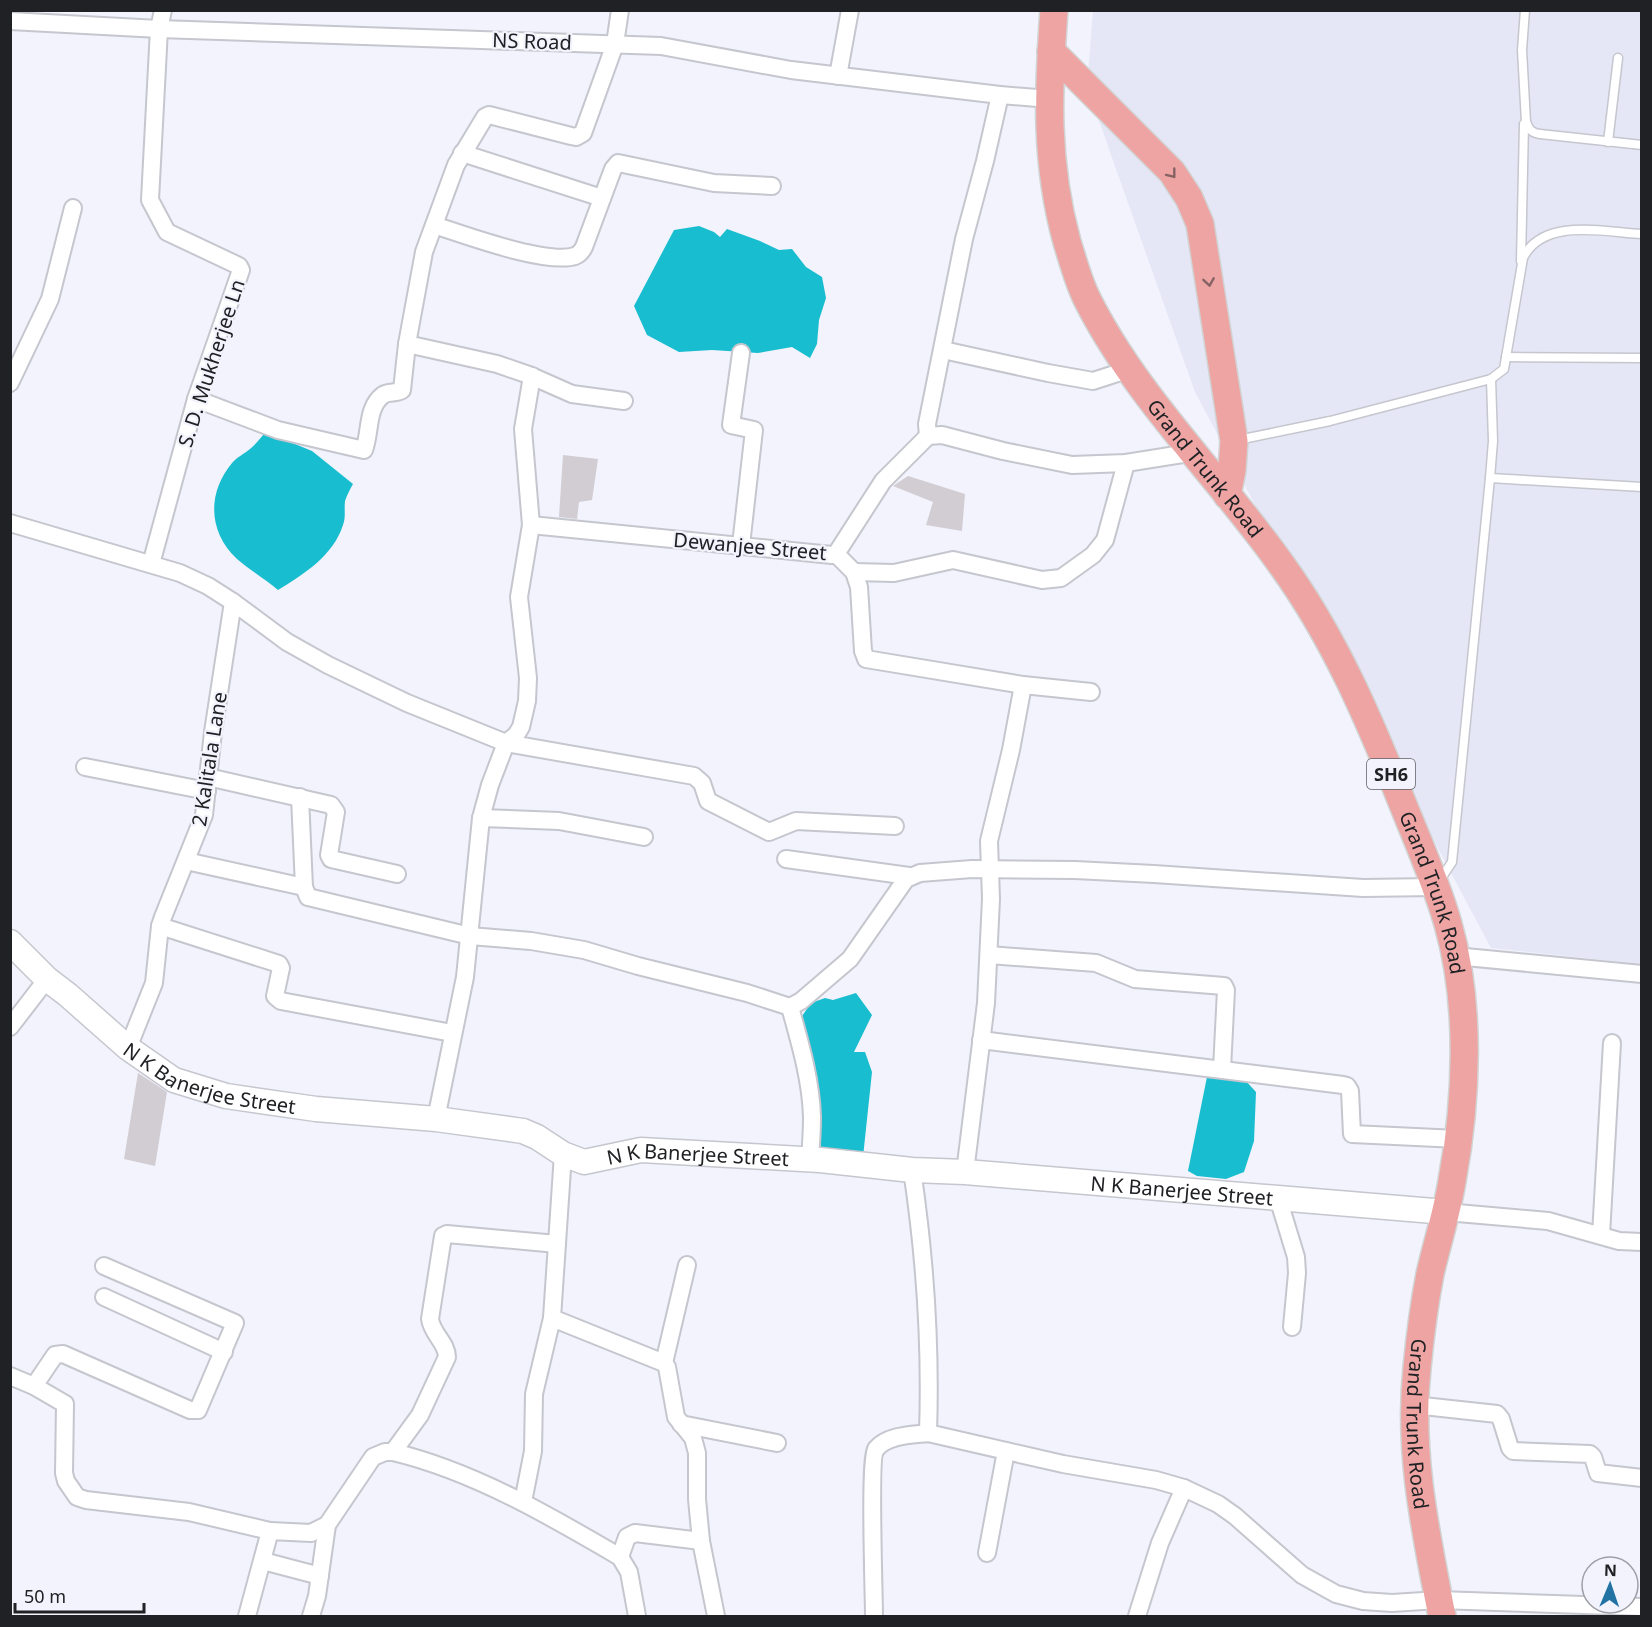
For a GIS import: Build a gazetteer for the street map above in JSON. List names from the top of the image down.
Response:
{
  "streets": {
    "main road": ["Grand Trunk Road", "SH6"],
    "street": [
      "NS Road",
      "S. D. Mukherjee Ln",
      "Dewanjee Street",
      "2 Kalitala Lane",
      "N K Banerjee Street"
    ]
  },
  "crossings": [
    ["NS Road", "S. D. Mukherjee Ln"],
    ["NS Road", "Grand Trunk Road"],
    ["Grand Trunk Road", "N K Banerjee Street"],
    ["2 Kalitala Lane", "N K Banerjee Street"]
  ],
  "scale_bar": "50 m",
  "north": "top"
}
